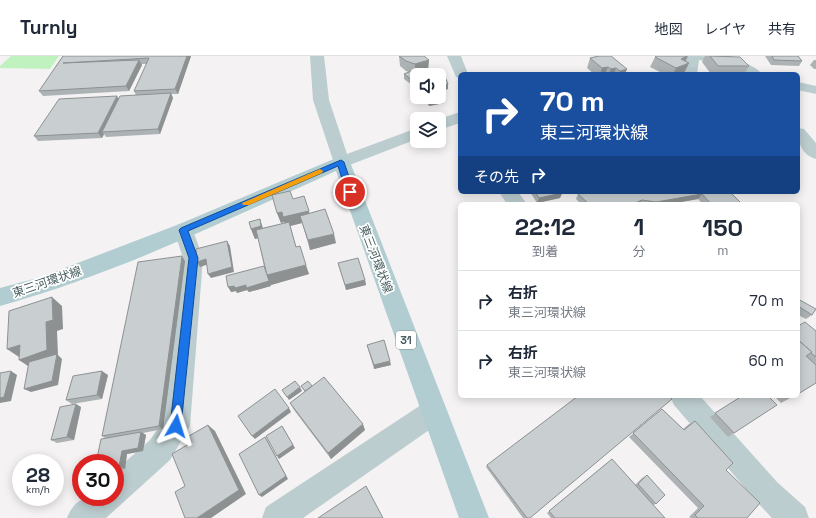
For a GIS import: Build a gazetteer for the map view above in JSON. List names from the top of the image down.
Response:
{
  "streets": {
    "main road": ["東三河環状線", "31"]
  },
  "page": {
    "header": "Turnly",
    "nav": ["地図", "レイヤ", "共有"],
    "turn": ["70 m", "東三河環状線"],
    "then": "その先",
    "eta": [
      "22:12",
      "到着",
      "1",
      "分",
      "150",
      "m"
    ],
    "list": [
      {
        "name": "右折",
        "note": "東三河環状線",
        "value": "70 m"
      },
      {
        "name": "右折",
        "note": "東三河環状線",
        "value": "60 m"
      }
    ],
    "speed": "28 km/h",
    "limit": "30"
  }
}
